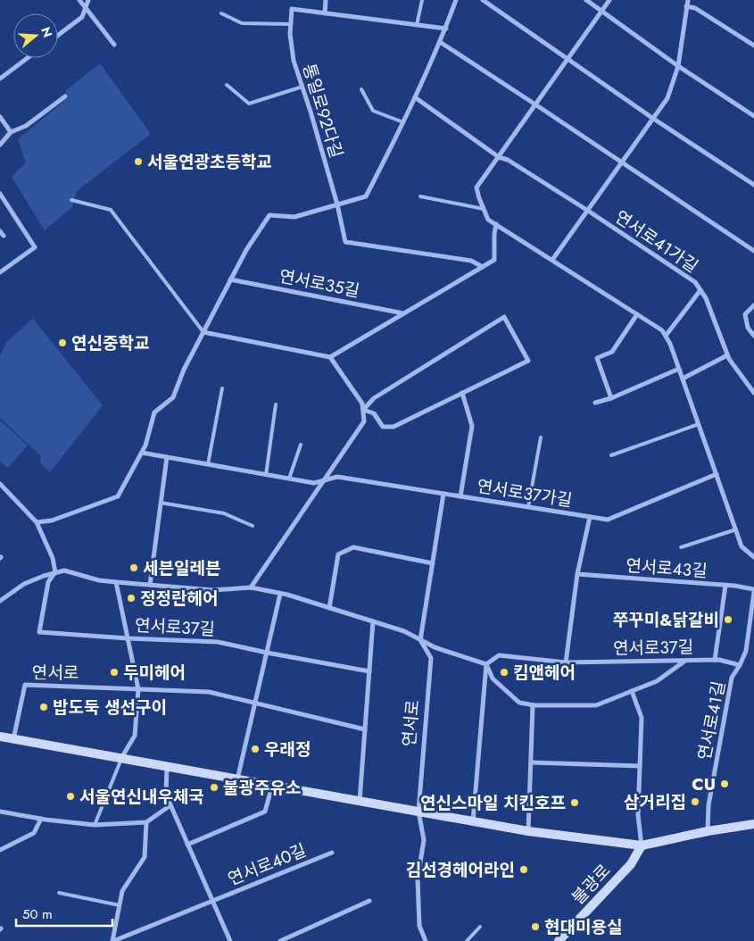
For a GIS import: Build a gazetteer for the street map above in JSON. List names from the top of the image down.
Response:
{
  "streets": {
    "main road": ["불광로"],
    "street": [
      "통일로92다길",
      "연서로41가길",
      "연서로35길",
      "연서로37가길",
      "연서로43길",
      "연서로37길",
      "연서로",
      "연서로41길",
      "연서로40길"
    ]
  },
  "crossings": [
    ["연서로43길", "연서로41길"],
    ["연서로37길", "연서로41길"]
  ],
  "places": [
    "서울연광초등학교",
    "연신중학교",
    "세븐일레븐",
    "정정란헤어",
    "쭈꾸미&닭갈비",
    "두미헤어",
    "킴앤헤어",
    "밥도둑 생선구이",
    "우래정",
    "CU",
    "불광주유소",
    "서울연신내우체국",
    "삼거리집",
    "연신스마일 치킨호프",
    "김선경헤어라인",
    "현대미용실"
  ],
  "scale_bar": "50 m",
  "north": "right"
}
